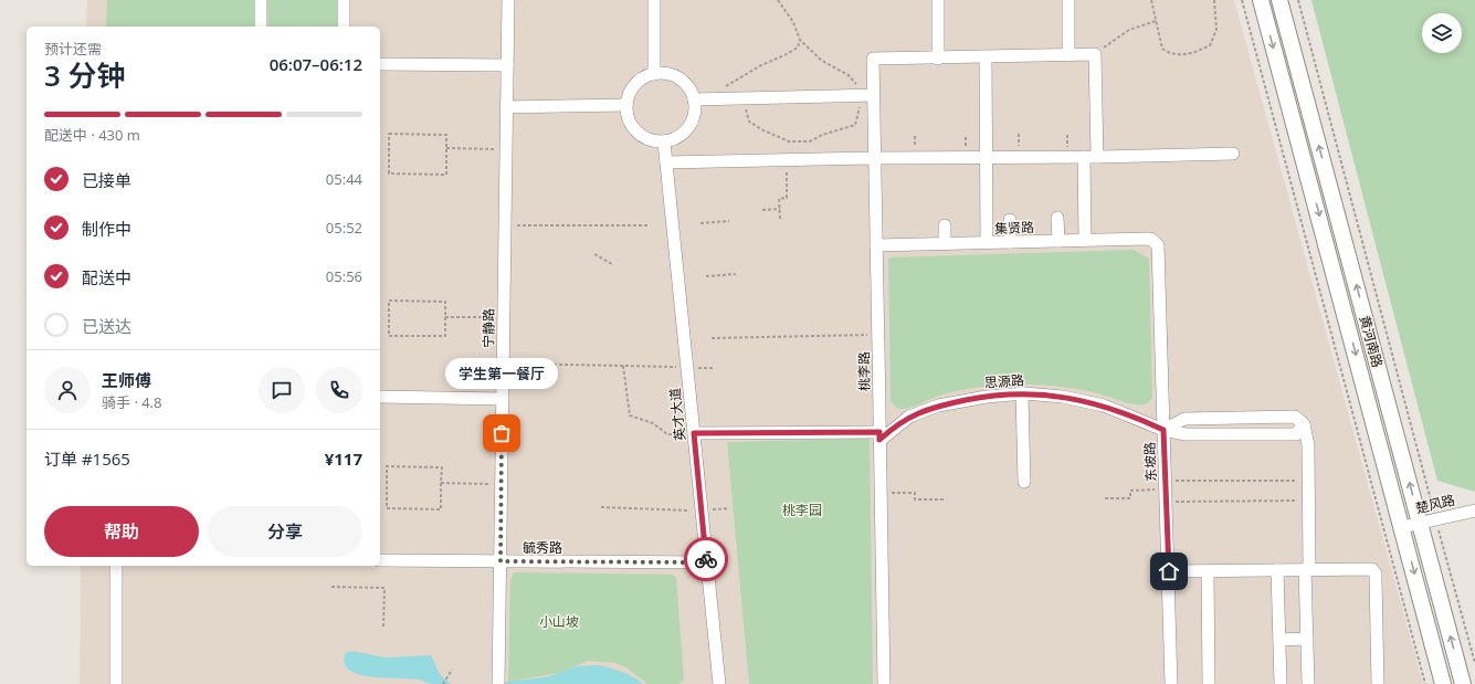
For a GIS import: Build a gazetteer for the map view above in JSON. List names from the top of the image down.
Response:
{
  "streets": {
    "main road": ["黄河南路"],
    "street": [
      "集贤路",
      "宁静路",
      "桃李路",
      "思源路",
      "英才大道",
      "东坡路",
      "楚风路",
      "毓秀路"
    ]
  },
  "crossings": [
    ["集贤路", "桃李路"],
    ["集贤路", "东坡路"],
    ["宁静路", "毓秀路"],
    ["黄河南路", "楚风路"],
    ["桃李路", "思源路"],
    ["思源路", "东坡路"],
    ["英才大道", "毓秀路"]
  ],
  "parks": ["桃李园", "小山坡"],
  "places": ["学生第一餐厅"],
  "page": {
    "heading": ["3 分钟", "预计还需", "06:07–06:12"],
    "panel": [
      "王师傅",
      "骑手 · 4.8",
      "订单 #1565",
      "¥117"
    ],
    "bar": "配送中 · 430 m",
    "list": [
      ["已接单", "05:44"],
      ["制作中", "05:52"],
      ["配送中", "05:56"],
      "已送达"
    ],
    "bubble": "学生第一餐厅",
    "buttons": ["帮助", "分享"]
  }
}
